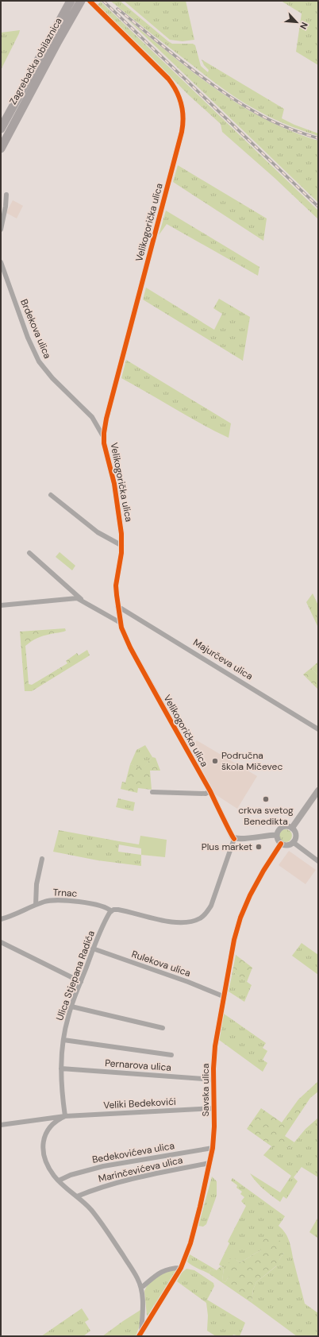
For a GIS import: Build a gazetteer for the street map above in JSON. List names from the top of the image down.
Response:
{
  "streets": {
    "highway": ["Zagrebačka obilaznica"],
    "street": [
      "Velikogorička ulica",
      "Brdekova ulica",
      "Majurčeva ulica",
      "Trnac",
      "Rulekova ulica",
      "Ulica Stjepana Radića",
      "Pernarova ulica",
      "Savska ulica",
      "Veliki Bedekovići",
      "Bedekovićeva ulica",
      "Marinčevićeva ulica"
    ]
  },
  "crossings": [
    ["Velikogorička ulica", "Brdekova ulica"],
    ["Velikogorička ulica", "Majurčeva ulica"],
    ["Trnac", "Ulica Stjepana Radića"],
    ["Rulekova ulica", "Ulica Stjepana Radića"],
    ["Rulekova ulica", "Savska ulica"],
    ["Ulica Stjepana Radića", "Pernarova ulica"],
    ["Ulica Stjepana Radića", "Veliki Bedekovići"],
    ["Pernarova ulica", "Savska ulica"],
    ["Savska ulica", "Veliki Bedekovići"],
    ["Savska ulica", "Bedekovićeva ulica"],
    ["Savska ulica", "Marinčevićeva ulica"]
  ],
  "places": ["Područna škola Mičevec", "crkva svetog Benedikta", "Plus market"],
  "north": "bottom right"
}
